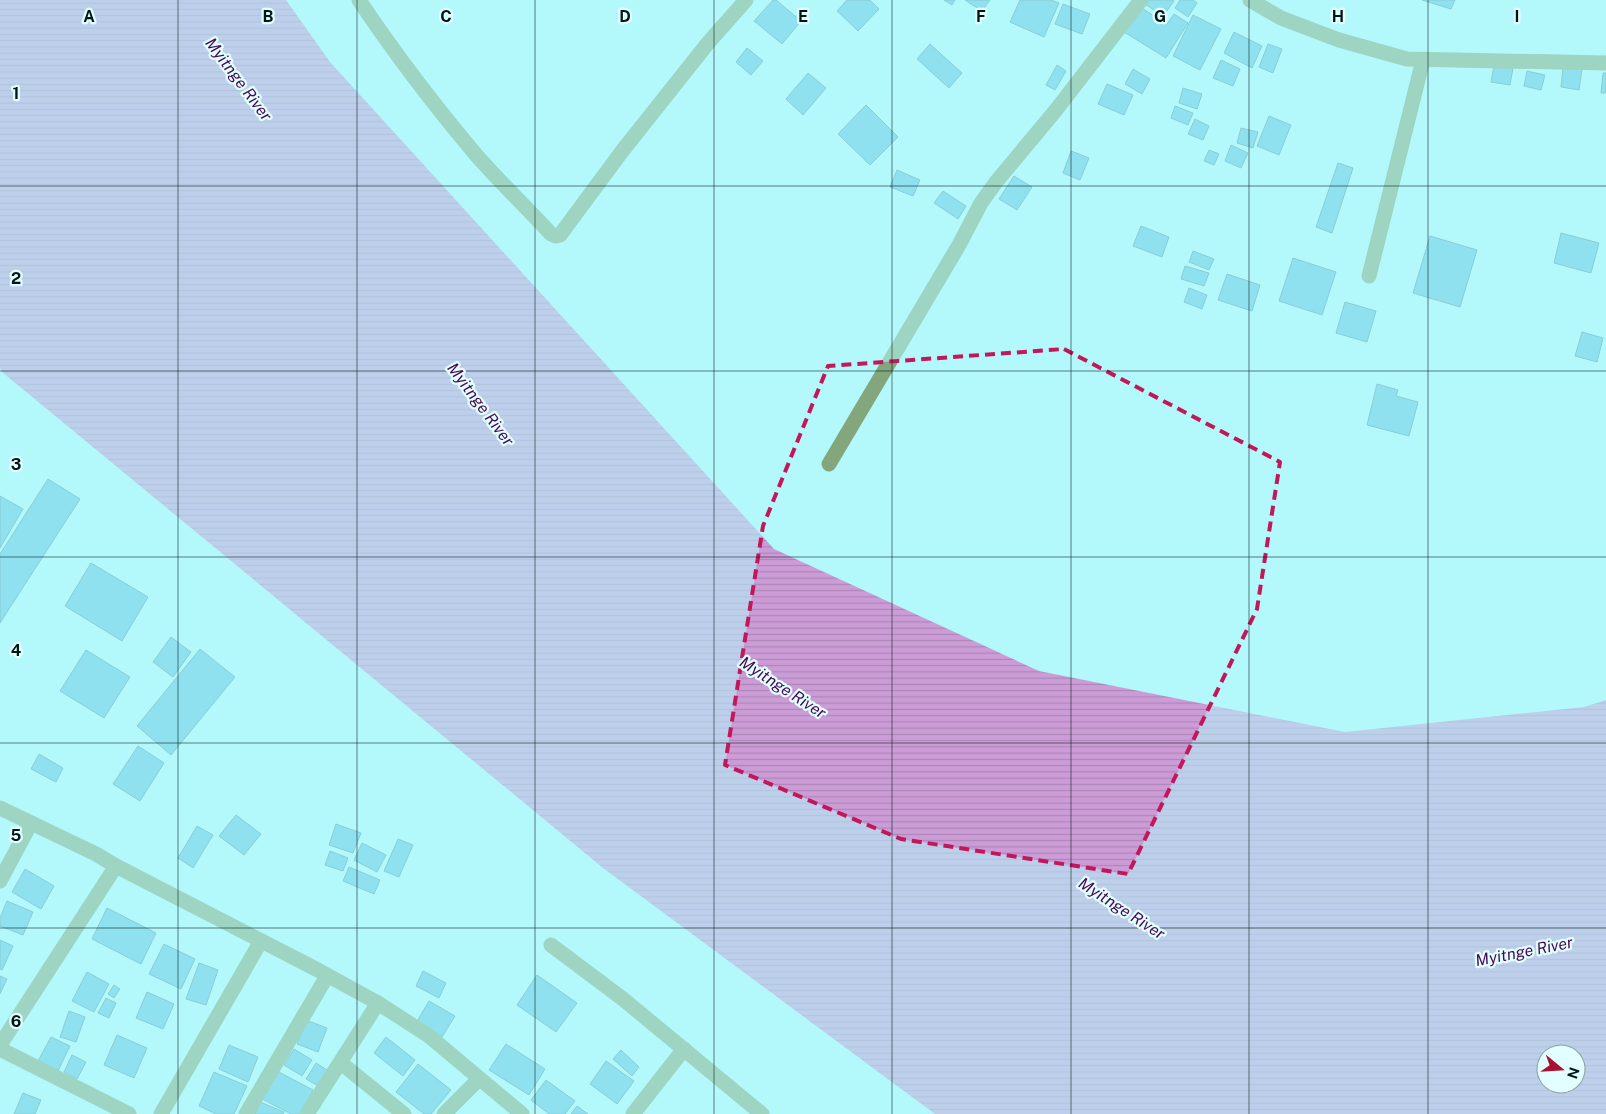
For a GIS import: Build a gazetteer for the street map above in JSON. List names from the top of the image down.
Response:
{
  "water": ["Myitnge River"],
  "north": "right",
  "grid": {
    "columns": [
      "A",
      "B",
      "C",
      "D",
      "E",
      "F",
      "G",
      "H",
      "I"
    ],
    "rows": [
      "1",
      "2",
      "3",
      "4",
      "5",
      "6"
    ]
  }
}
